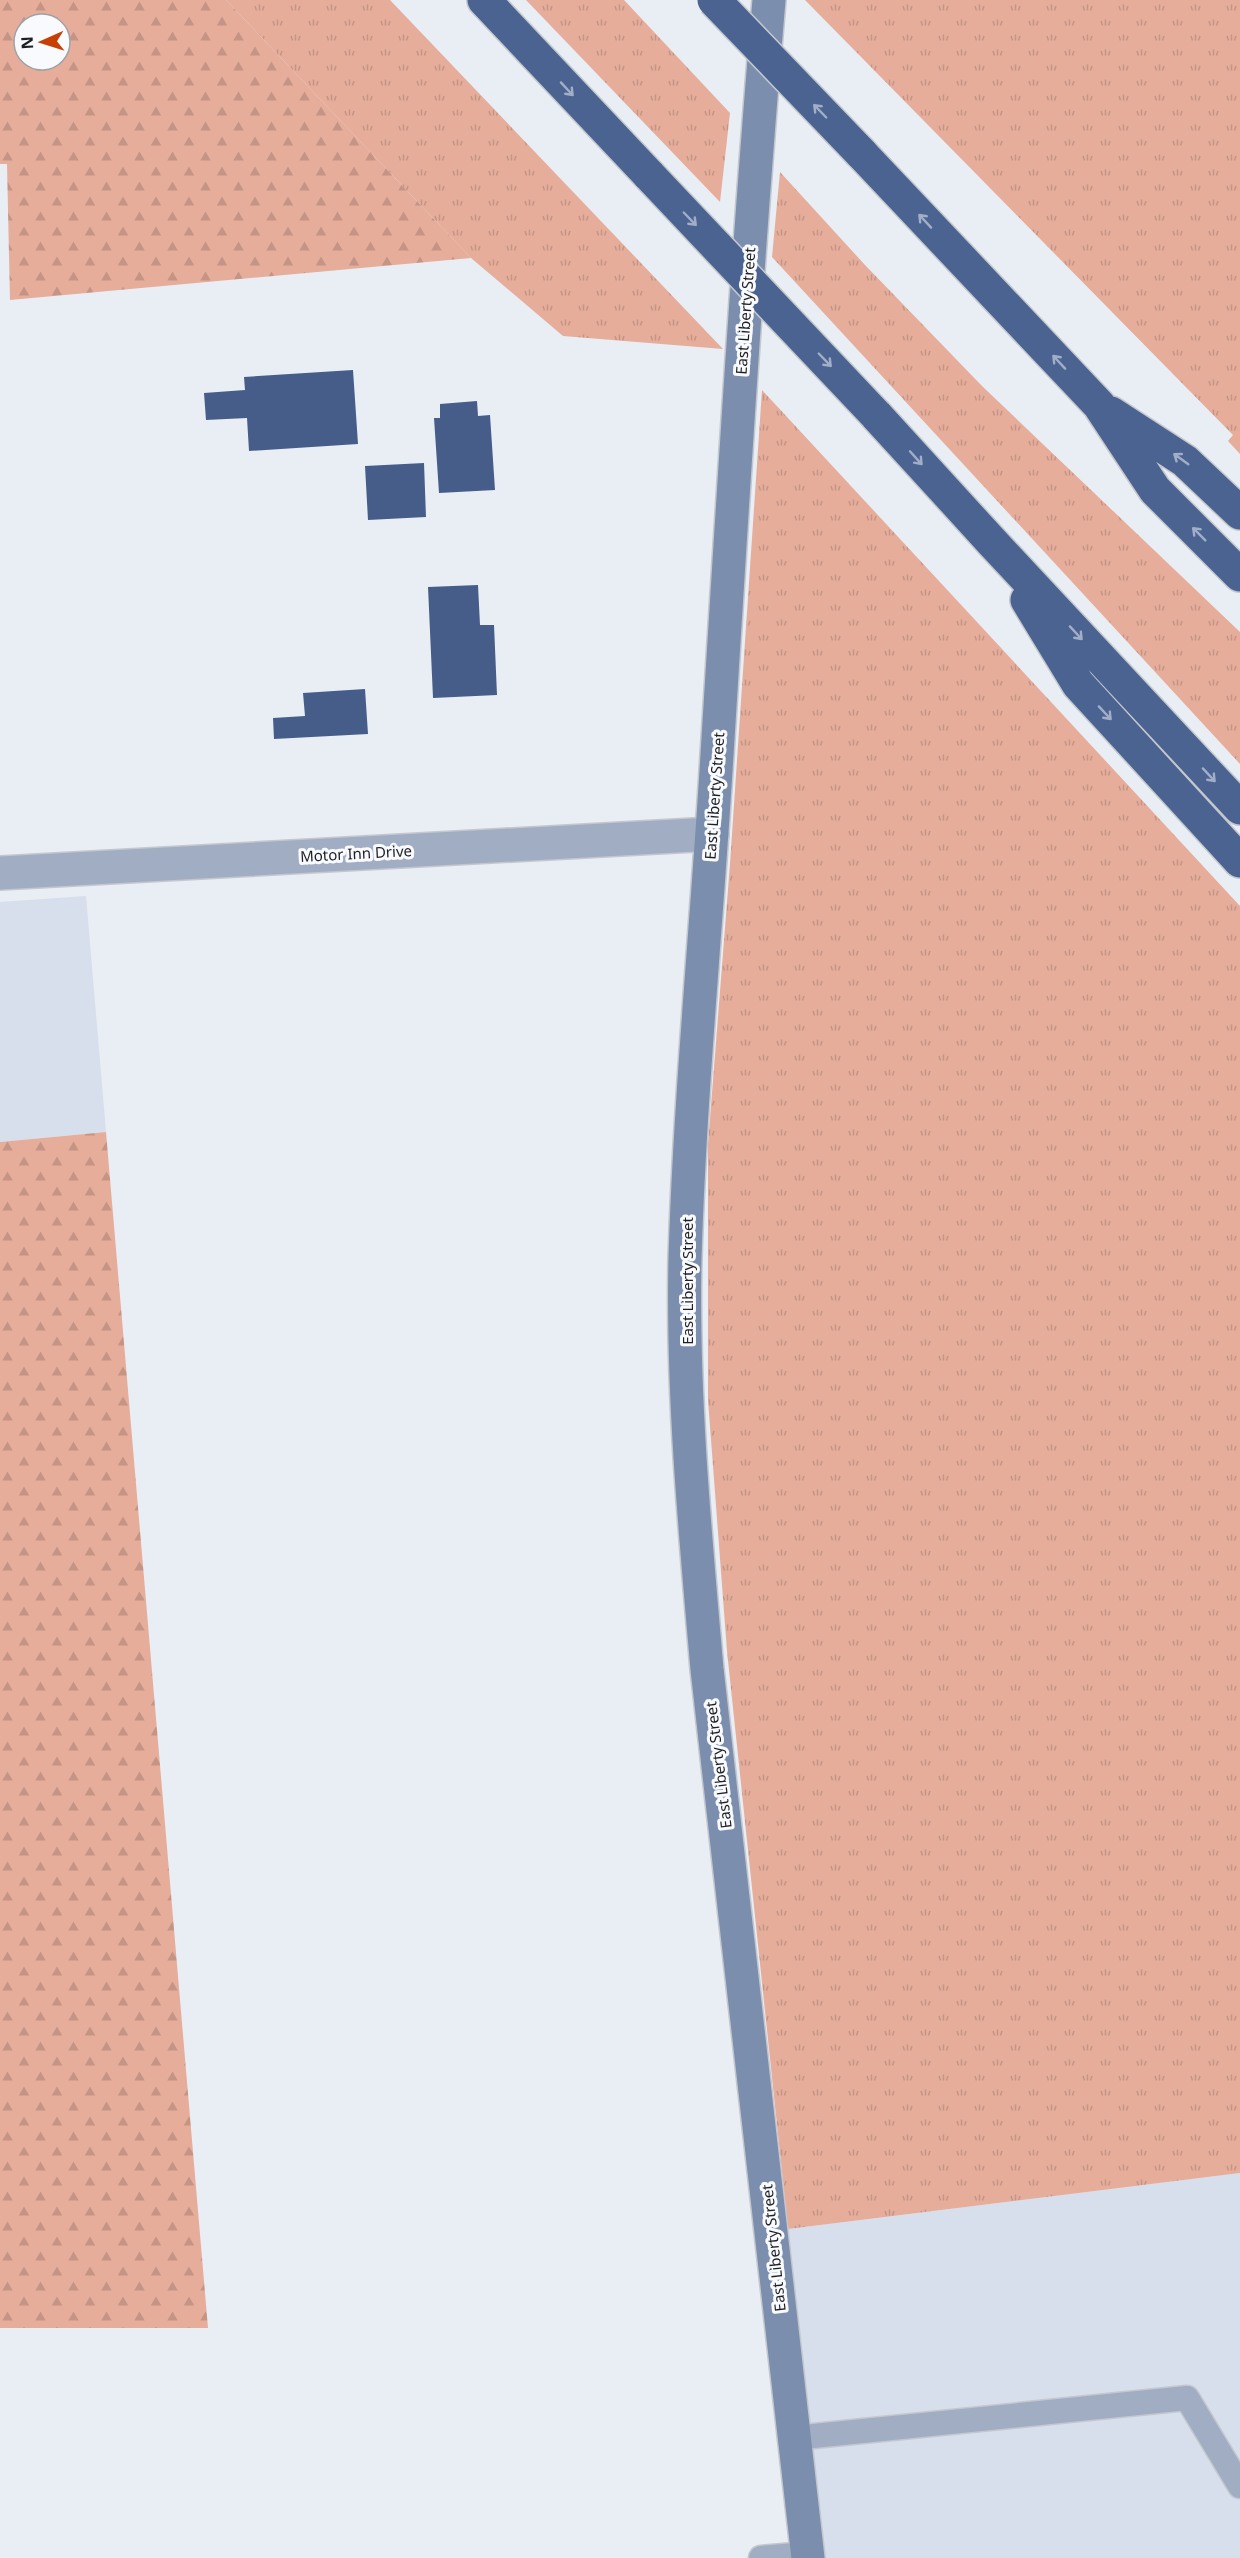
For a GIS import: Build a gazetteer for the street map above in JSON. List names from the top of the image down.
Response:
{
  "streets": {
    "street": ["East Liberty Street", "Motor Inn Drive"]
  },
  "crossings": [
    ["East Liberty Street", "Motor Inn Drive"]
  ],
  "north": "left"
}
